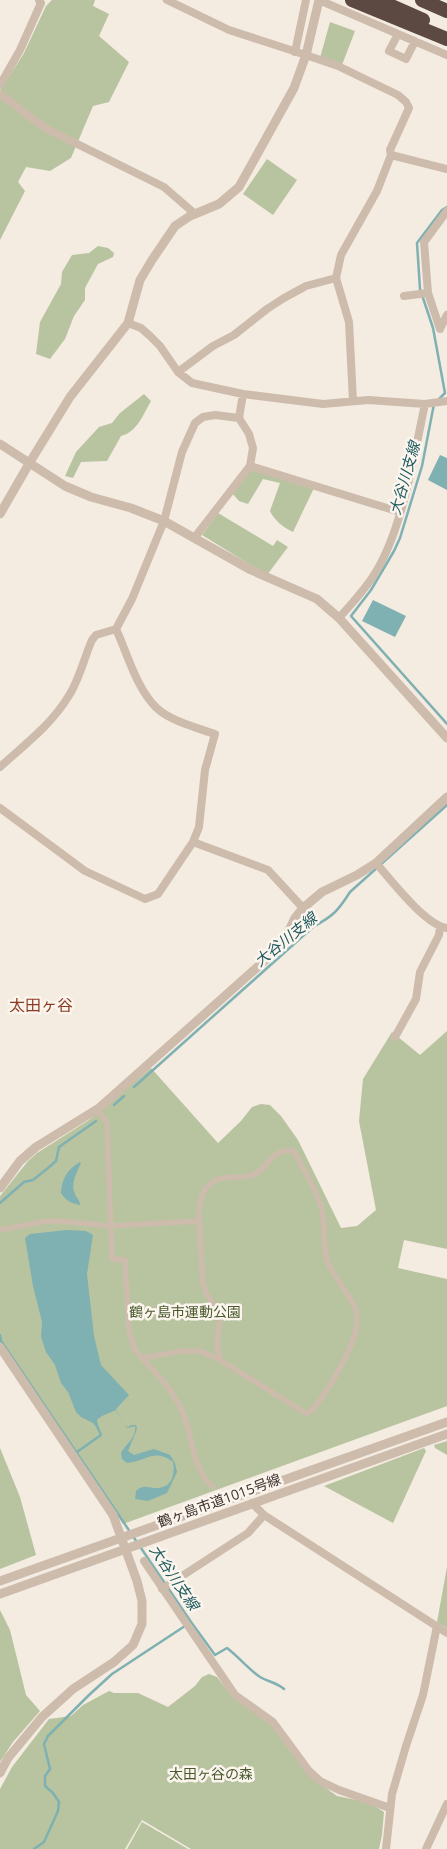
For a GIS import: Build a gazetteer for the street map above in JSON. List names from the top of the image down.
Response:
{
  "streets": {
    "street": ["鶴ヶ島市道1015号線"]
  },
  "districts": ["太田ヶ谷"],
  "water": ["大谷川支線"],
  "parks": ["鶴ヶ島市運動公園", "太田ヶ谷の森"]
}
